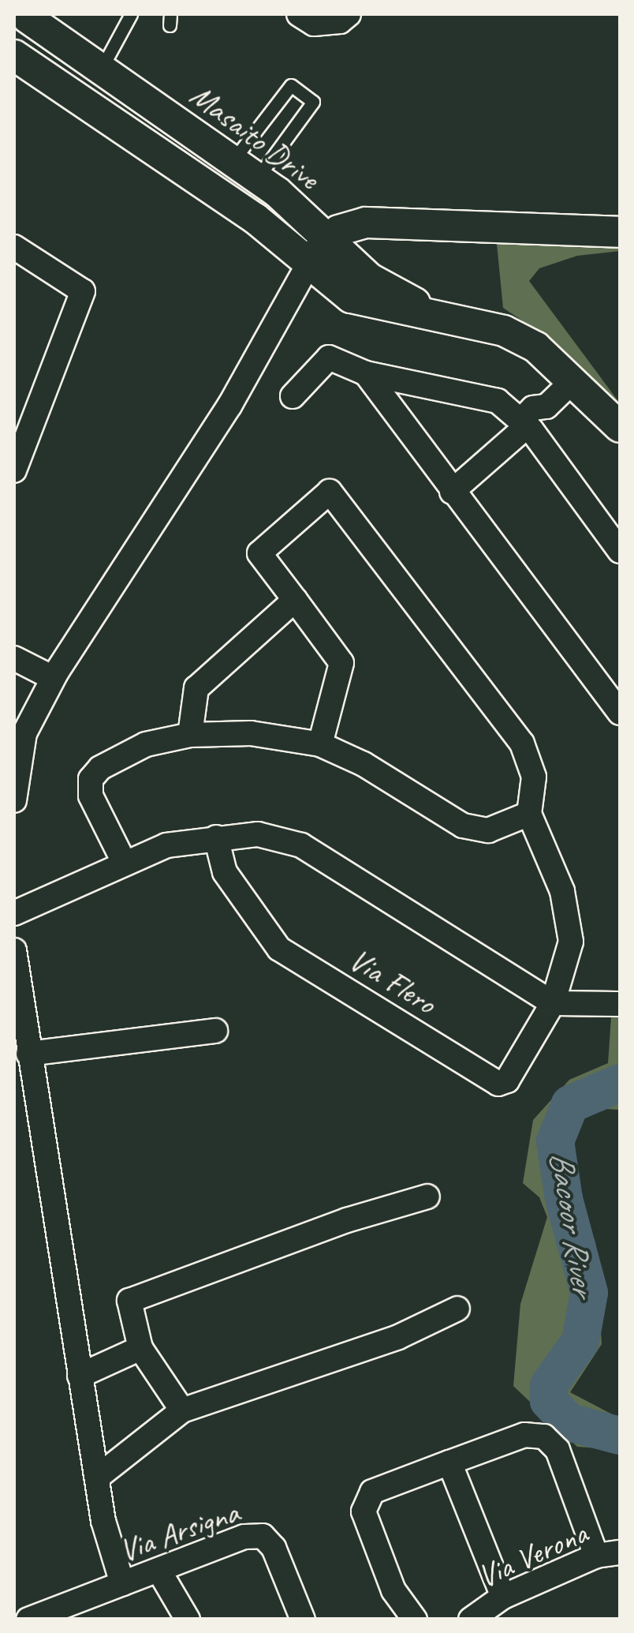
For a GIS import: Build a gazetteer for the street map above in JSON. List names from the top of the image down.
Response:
{
  "streets": {
    "street": [
      "Masaito Drive",
      "Via Flero",
      "Via Arsigna",
      "Via Verona"
    ]
  },
  "water": ["Bacoor River"]
}
